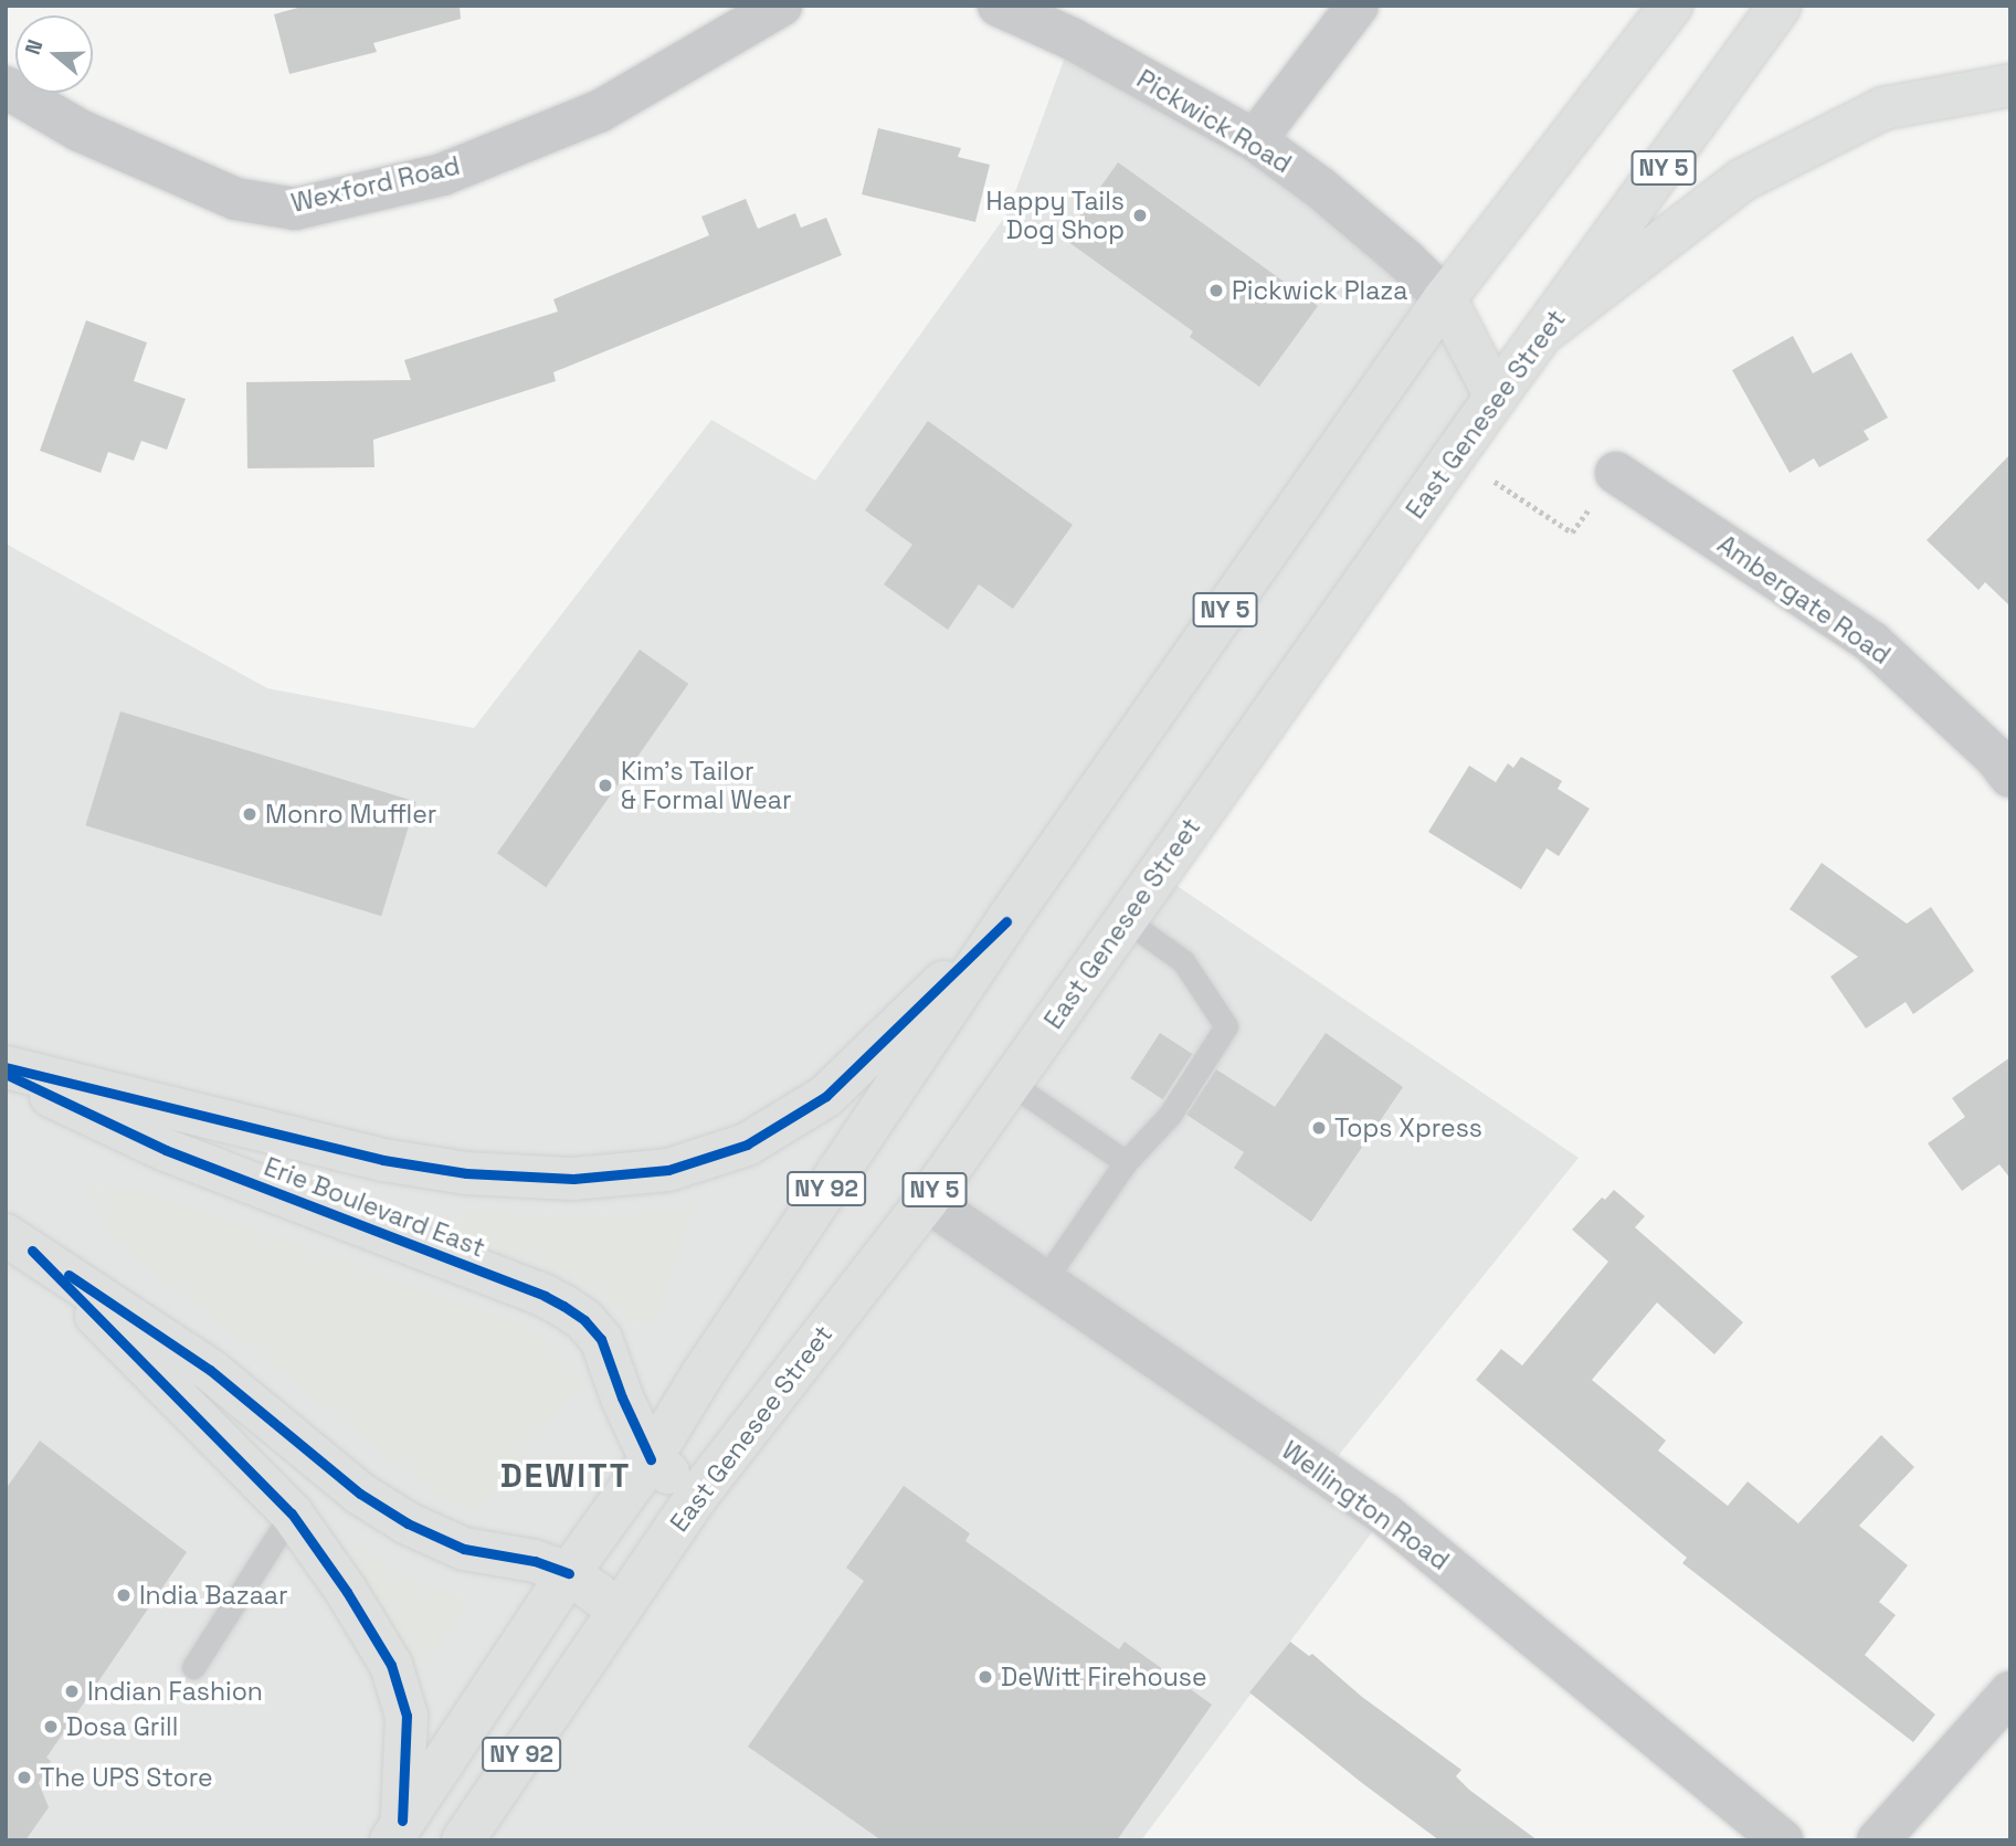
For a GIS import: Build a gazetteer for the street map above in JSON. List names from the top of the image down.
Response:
{
  "streets": {
    "main road": [
      "NY 5",
      "East Genesee Street",
      "NY 92",
      "Erie Boulevard East"
    ],
    "street": [
      "Pickwick Road",
      "Wexford Road",
      "Ambergate Road",
      "Wellington Road"
    ]
  },
  "crossings": [
    ["Pickwick Road", "NY 5"],
    ["NY 5", "NY 92"],
    ["East Genesee Street", "Erie Boulevard East"],
    ["East Genesee Street", "Wellington Road"],
    ["NY 92", "Erie Boulevard East"]
  ],
  "districts": ["DEWITT"],
  "places": [
    "Happy Tails Dog Shop",
    "Pickwick Plaza",
    "Kim's Tailor & Formal Wear",
    "Monro Muffler",
    "Tops Xpress",
    "India Bazaar",
    "DeWitt Firehouse",
    "Indian Fashion",
    "Dosa Grill",
    "The UPS Store"
  ],
  "north": "left"
}
